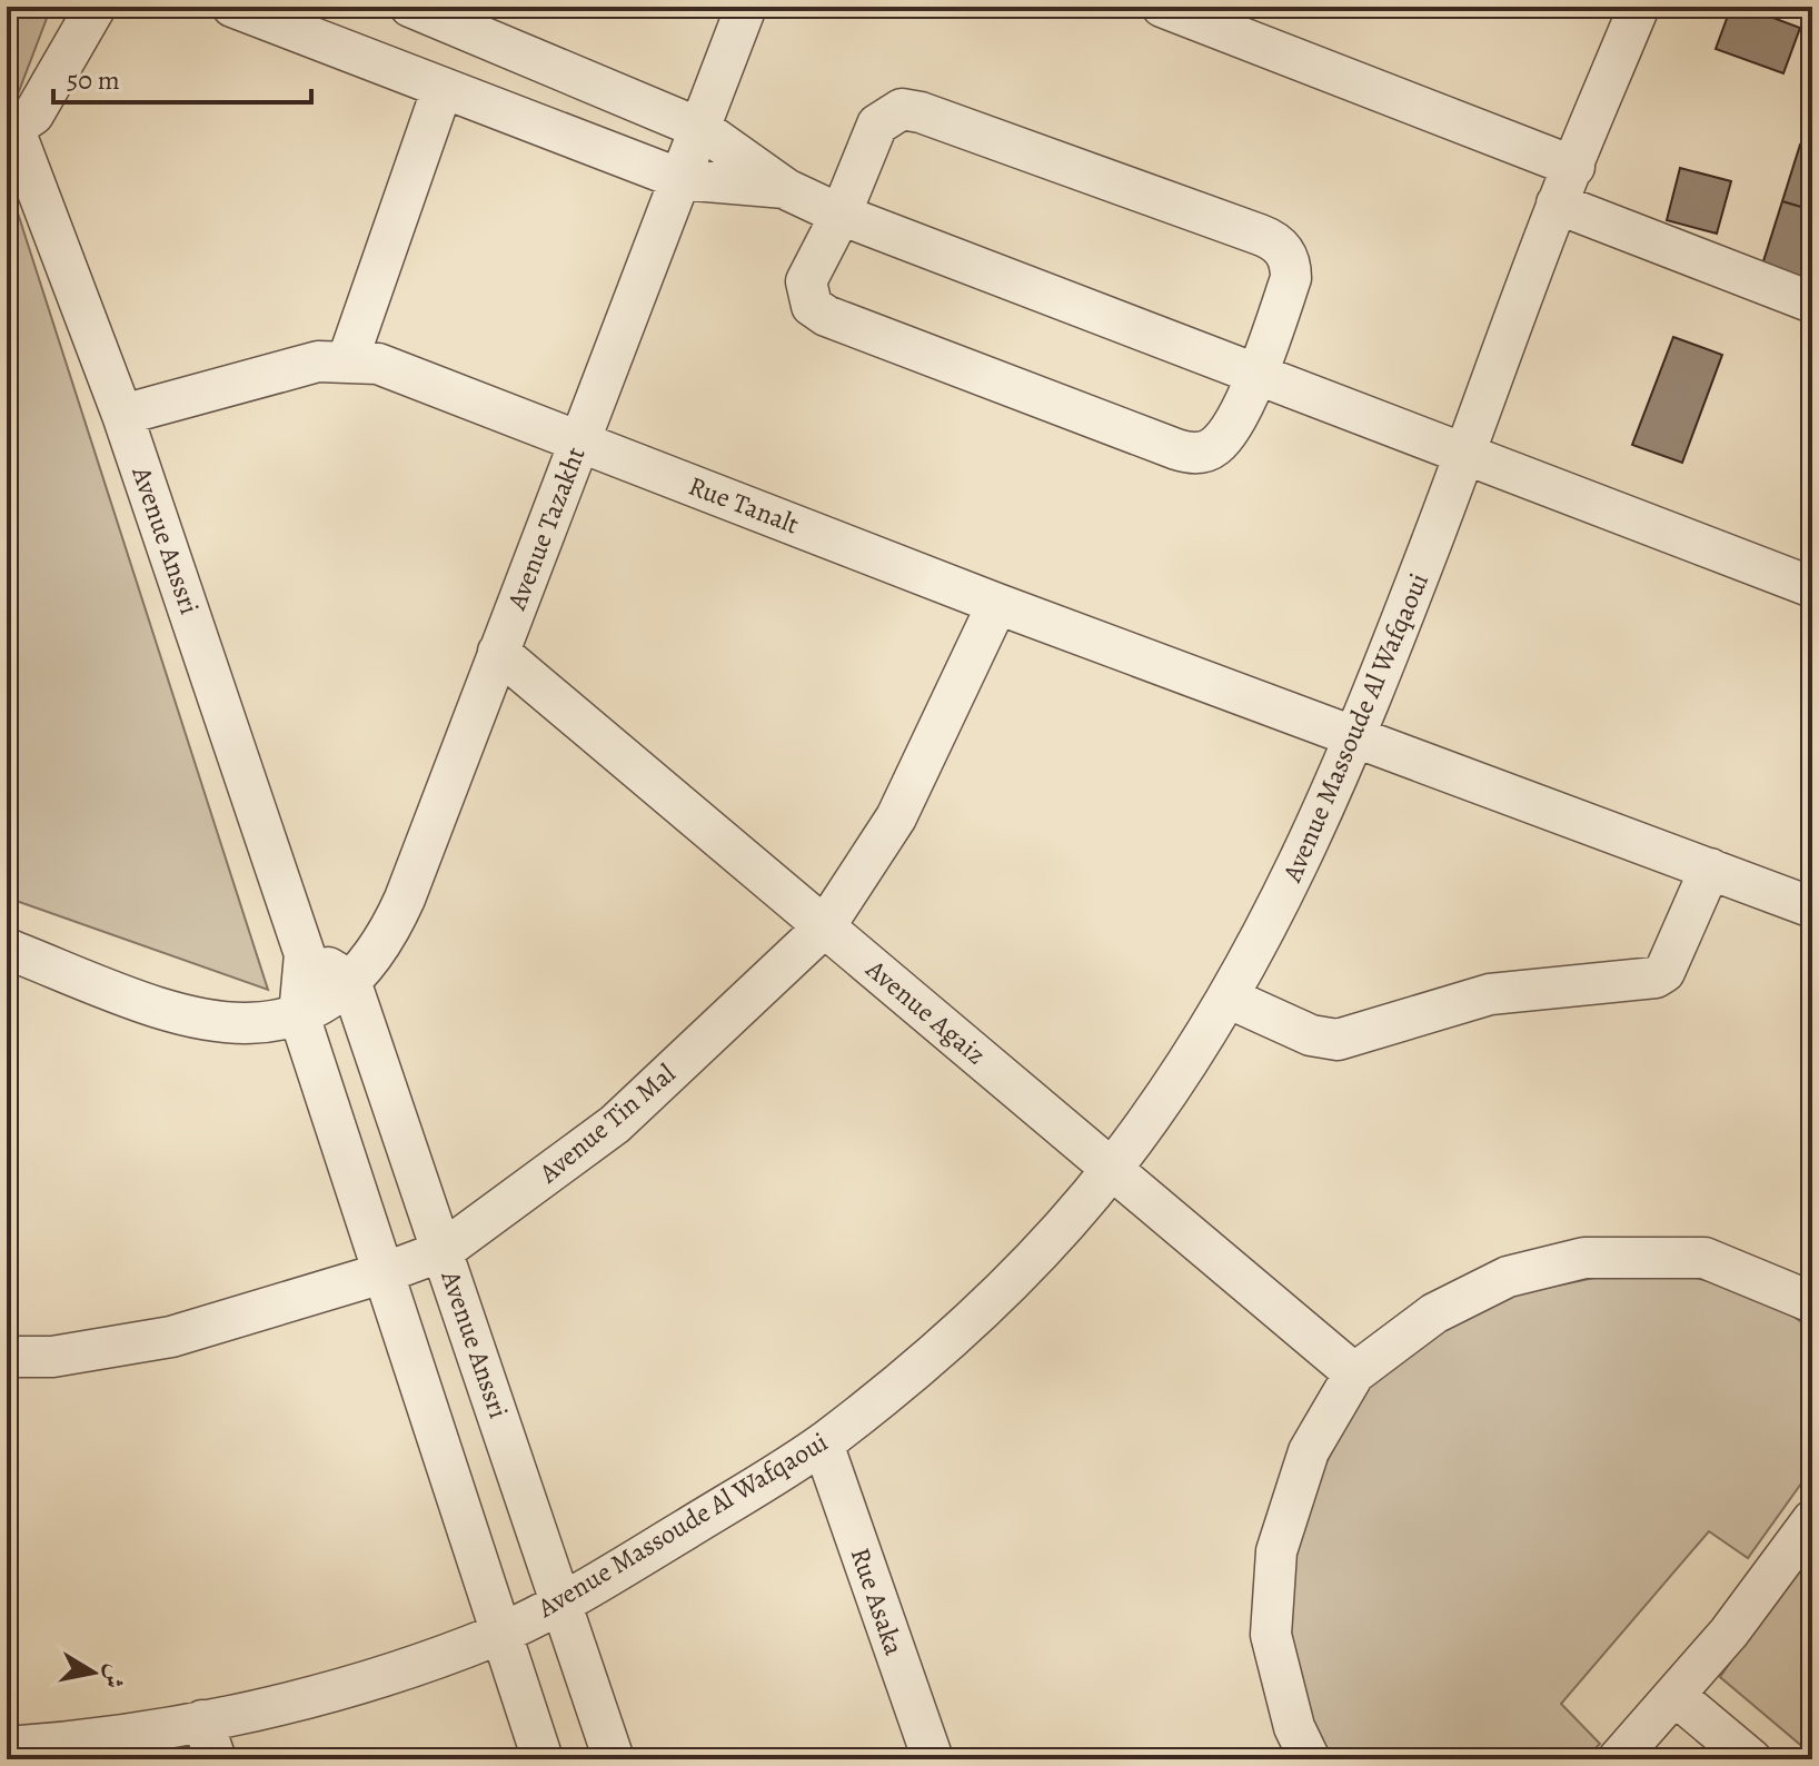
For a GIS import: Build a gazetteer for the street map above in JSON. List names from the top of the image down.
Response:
{
  "streets": {
    "street": [
      "Rue Tanalt",
      "Avenue Tazakht",
      "Avenue Anssri",
      "Avenue Massoude Al Wafqaoui",
      "Avenue Agaiz",
      "Avenue Tin Mal",
      "Rue Asaka"
    ]
  },
  "crossings": [
    ["Rue Tanalt", "Avenue Tazakht"],
    ["Rue Tanalt", "Avenue Anssri"],
    ["Rue Tanalt", "Avenue Massoude Al Wafqaoui"],
    ["Rue Tanalt", "Avenue Tin Mal"],
    ["Avenue Tazakht", "Avenue Anssri"],
    ["Avenue Tazakht", "Avenue Agaiz"],
    ["Avenue Anssri", "Avenue Massoude Al Wafqaoui"],
    ["Avenue Anssri", "Avenue Tin Mal"],
    ["Avenue Massoude Al Wafqaoui", "Avenue Agaiz"],
    ["Avenue Massoude Al Wafqaoui", "Rue Asaka"],
    ["Avenue Agaiz", "Avenue Tin Mal"]
  ],
  "scale_bar": "50 m",
  "north": "right"
}
